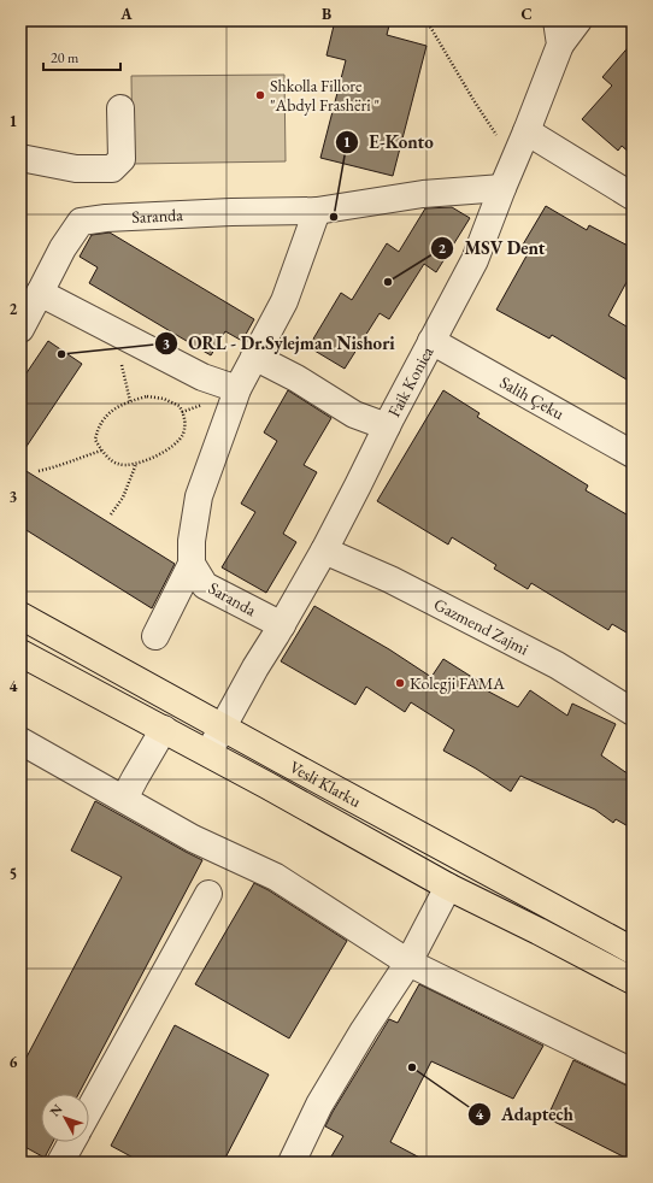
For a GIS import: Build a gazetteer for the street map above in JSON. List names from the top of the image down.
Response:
{
  "streets": {
    "main road": ["Vesli Klarku"],
    "street": [
      "Saranda",
      "Faik Konica",
      "Salih Çeku",
      "Gazmend Zajmi"
    ]
  },
  "crossings": [
    ["Saranda", "Faik Konica"],
    ["Faik Konica", "Salih Çeku"],
    ["Faik Konica", "Gazmend Zajmi"],
    ["Faik Konica", "Vesli Klarku"]
  ],
  "places": [
    "Shkolla Fillore \"Abdyl Frashëri \"",
    "E-Konto",
    "MSV Dent",
    "ORL - Dr.Sylejman Nishori",
    "Kolegji FAMA",
    "Adaptech"
  ],
  "scale_bar": "20 m",
  "north": "top left",
  "grid": {
    "columns": ["A", "B", "C"],
    "rows": [
      "1",
      "2",
      "3",
      "4",
      "5",
      "6"
    ]
  }
}
